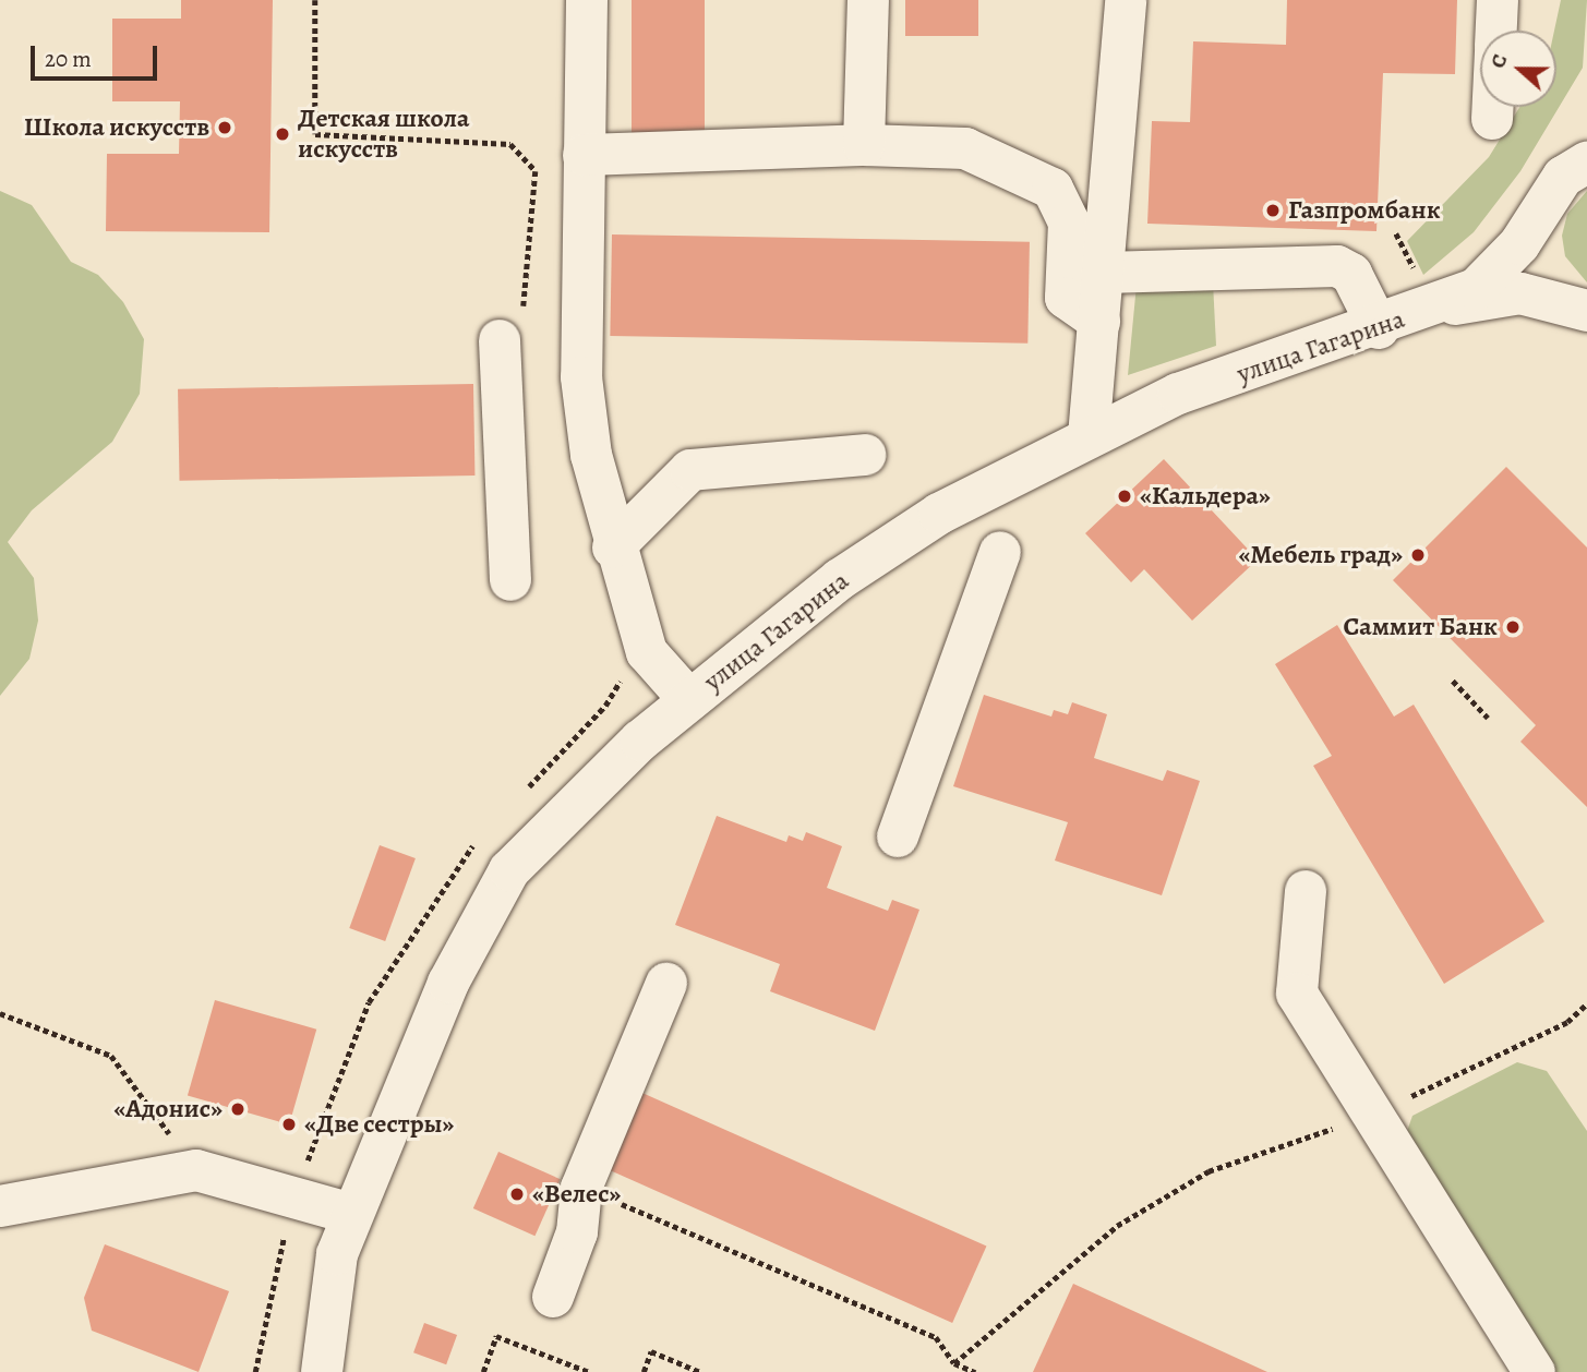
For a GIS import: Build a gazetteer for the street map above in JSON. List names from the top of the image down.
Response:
{
  "streets": {
    "street": ["улица Гагарина"]
  },
  "places": [
    "Школа искусств",
    "Детская школа искусств",
    "Газпромбанк",
    "«Кальдера»",
    "«Мебель град»",
    "Саммит Банк",
    "«Адонис»",
    "«Две сестры»",
    "«Велес»"
  ],
  "scale_bar": "20 m",
  "north": "left"
}
